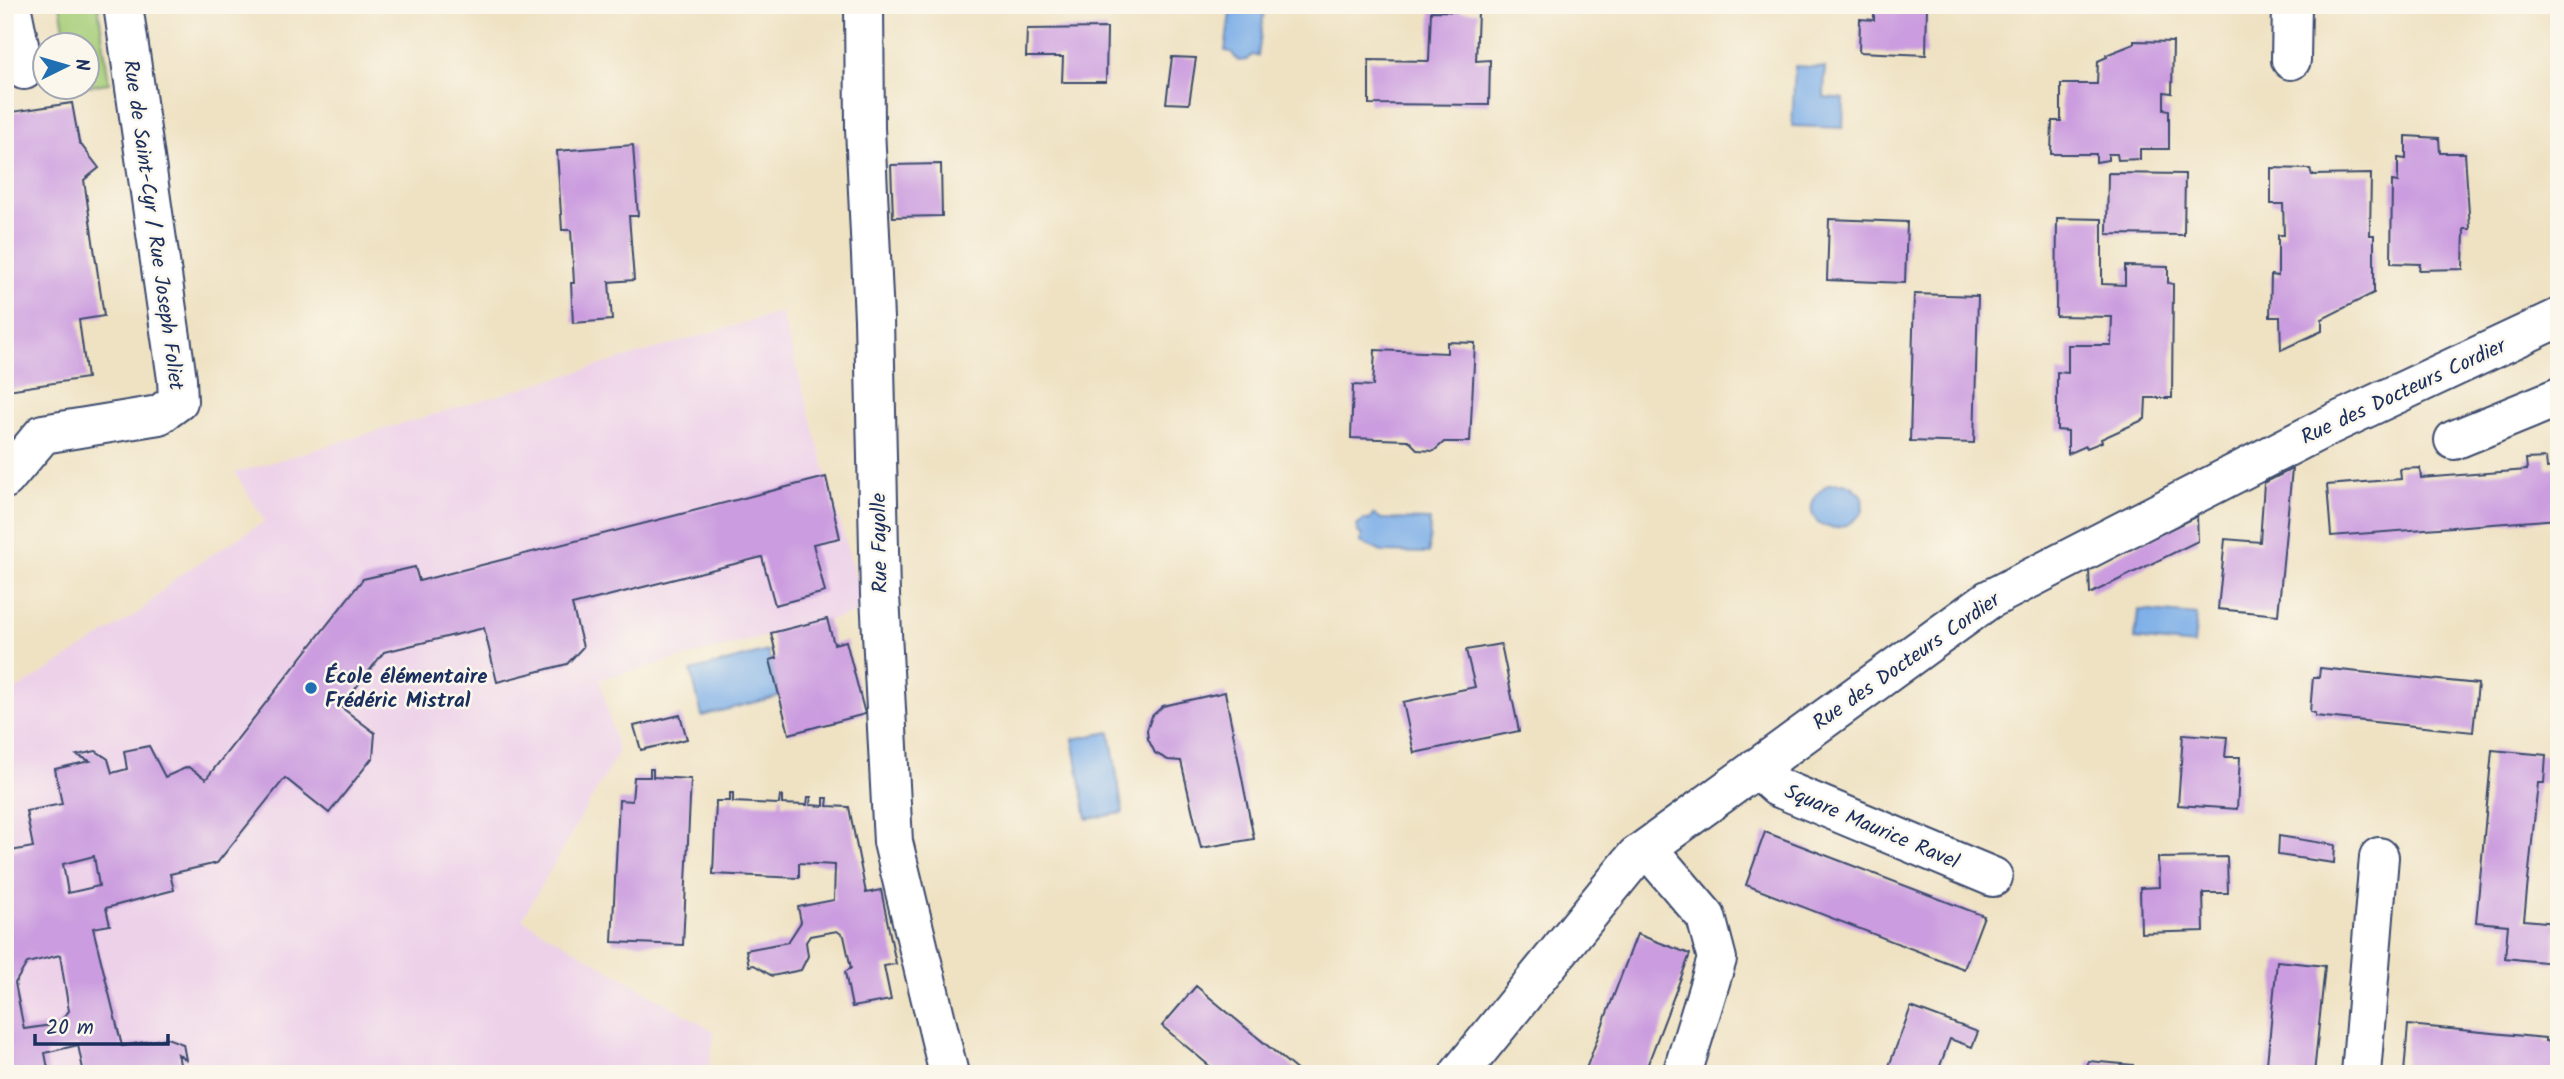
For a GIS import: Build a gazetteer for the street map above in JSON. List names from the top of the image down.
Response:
{
  "streets": {
    "street": [
      "Rue de Saint-Cyr / Rue Joseph Foliet",
      "Rue des Docteurs Cordier",
      "Rue Fayolle",
      "Square Maurice Ravel"
    ]
  },
  "crossings": [
    ["Rue des Docteurs Cordier", "Square Maurice Ravel"]
  ],
  "places": ["École élémentaire Frédéric Mistral"],
  "scale_bar": "20 m",
  "north": "right"
}
